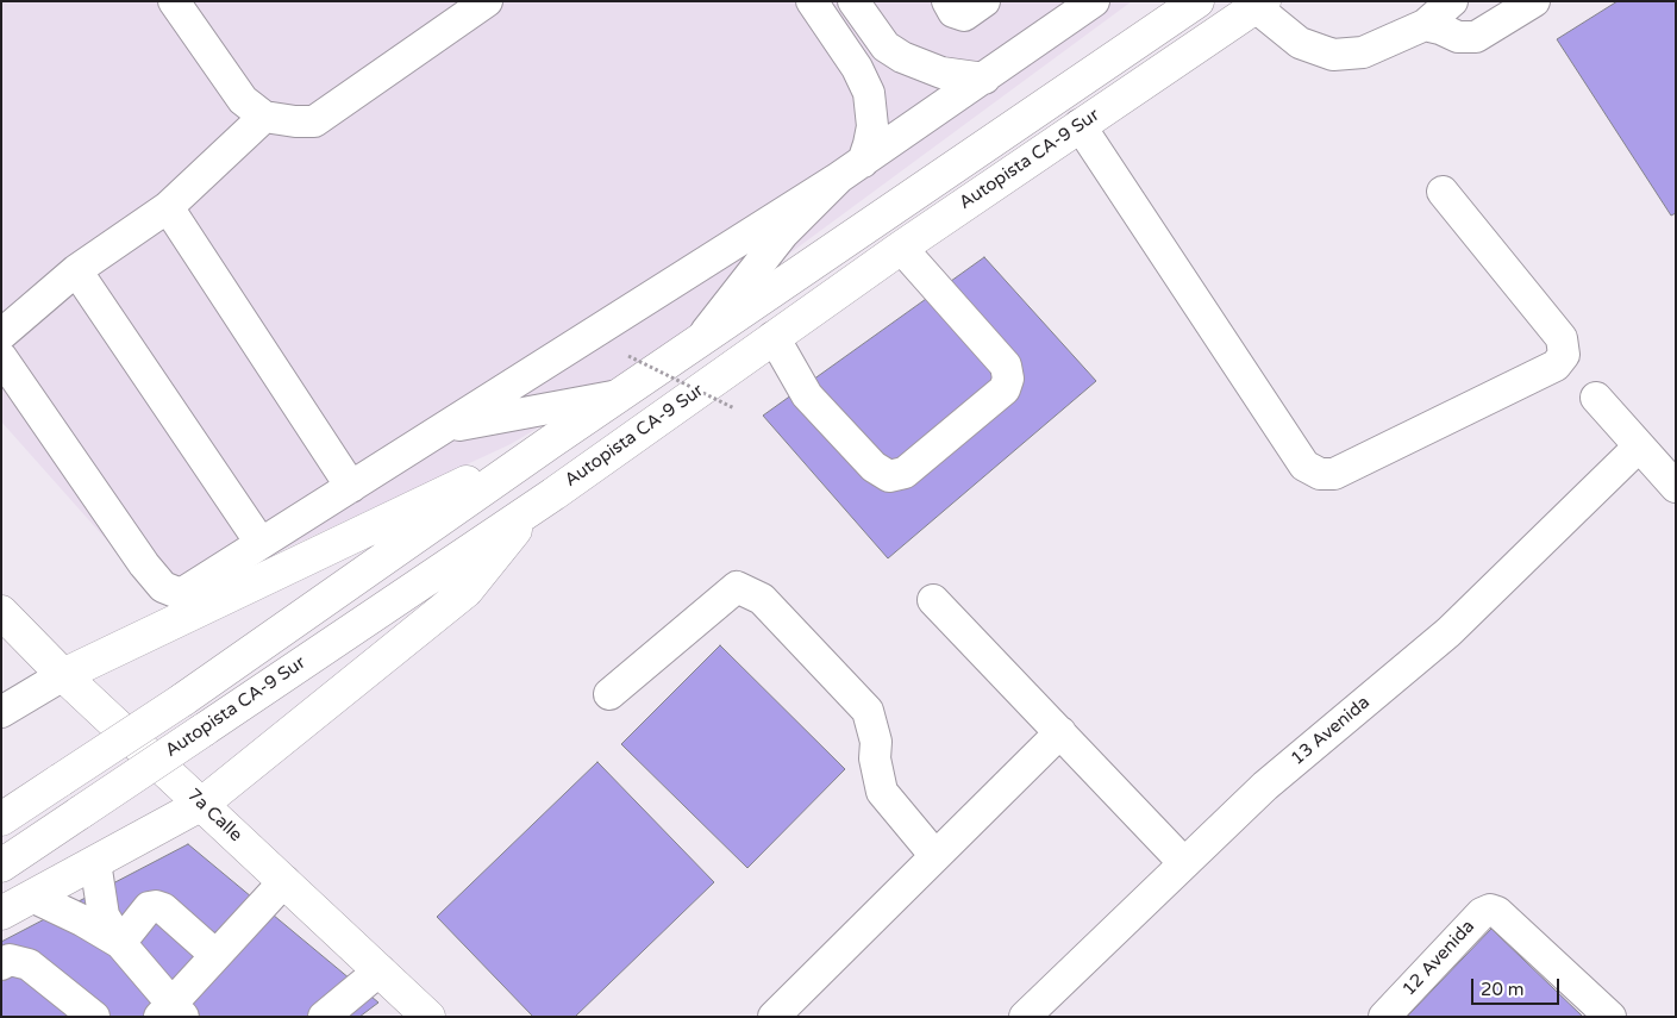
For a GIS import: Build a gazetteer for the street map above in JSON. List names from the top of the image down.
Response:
{
  "streets": {
    "main road": ["Autopista CA-9 Sur", "7a Calle"],
    "street": ["13 Avenida", "12 Avenida"]
  },
  "scale_bar": "20 m"
}
